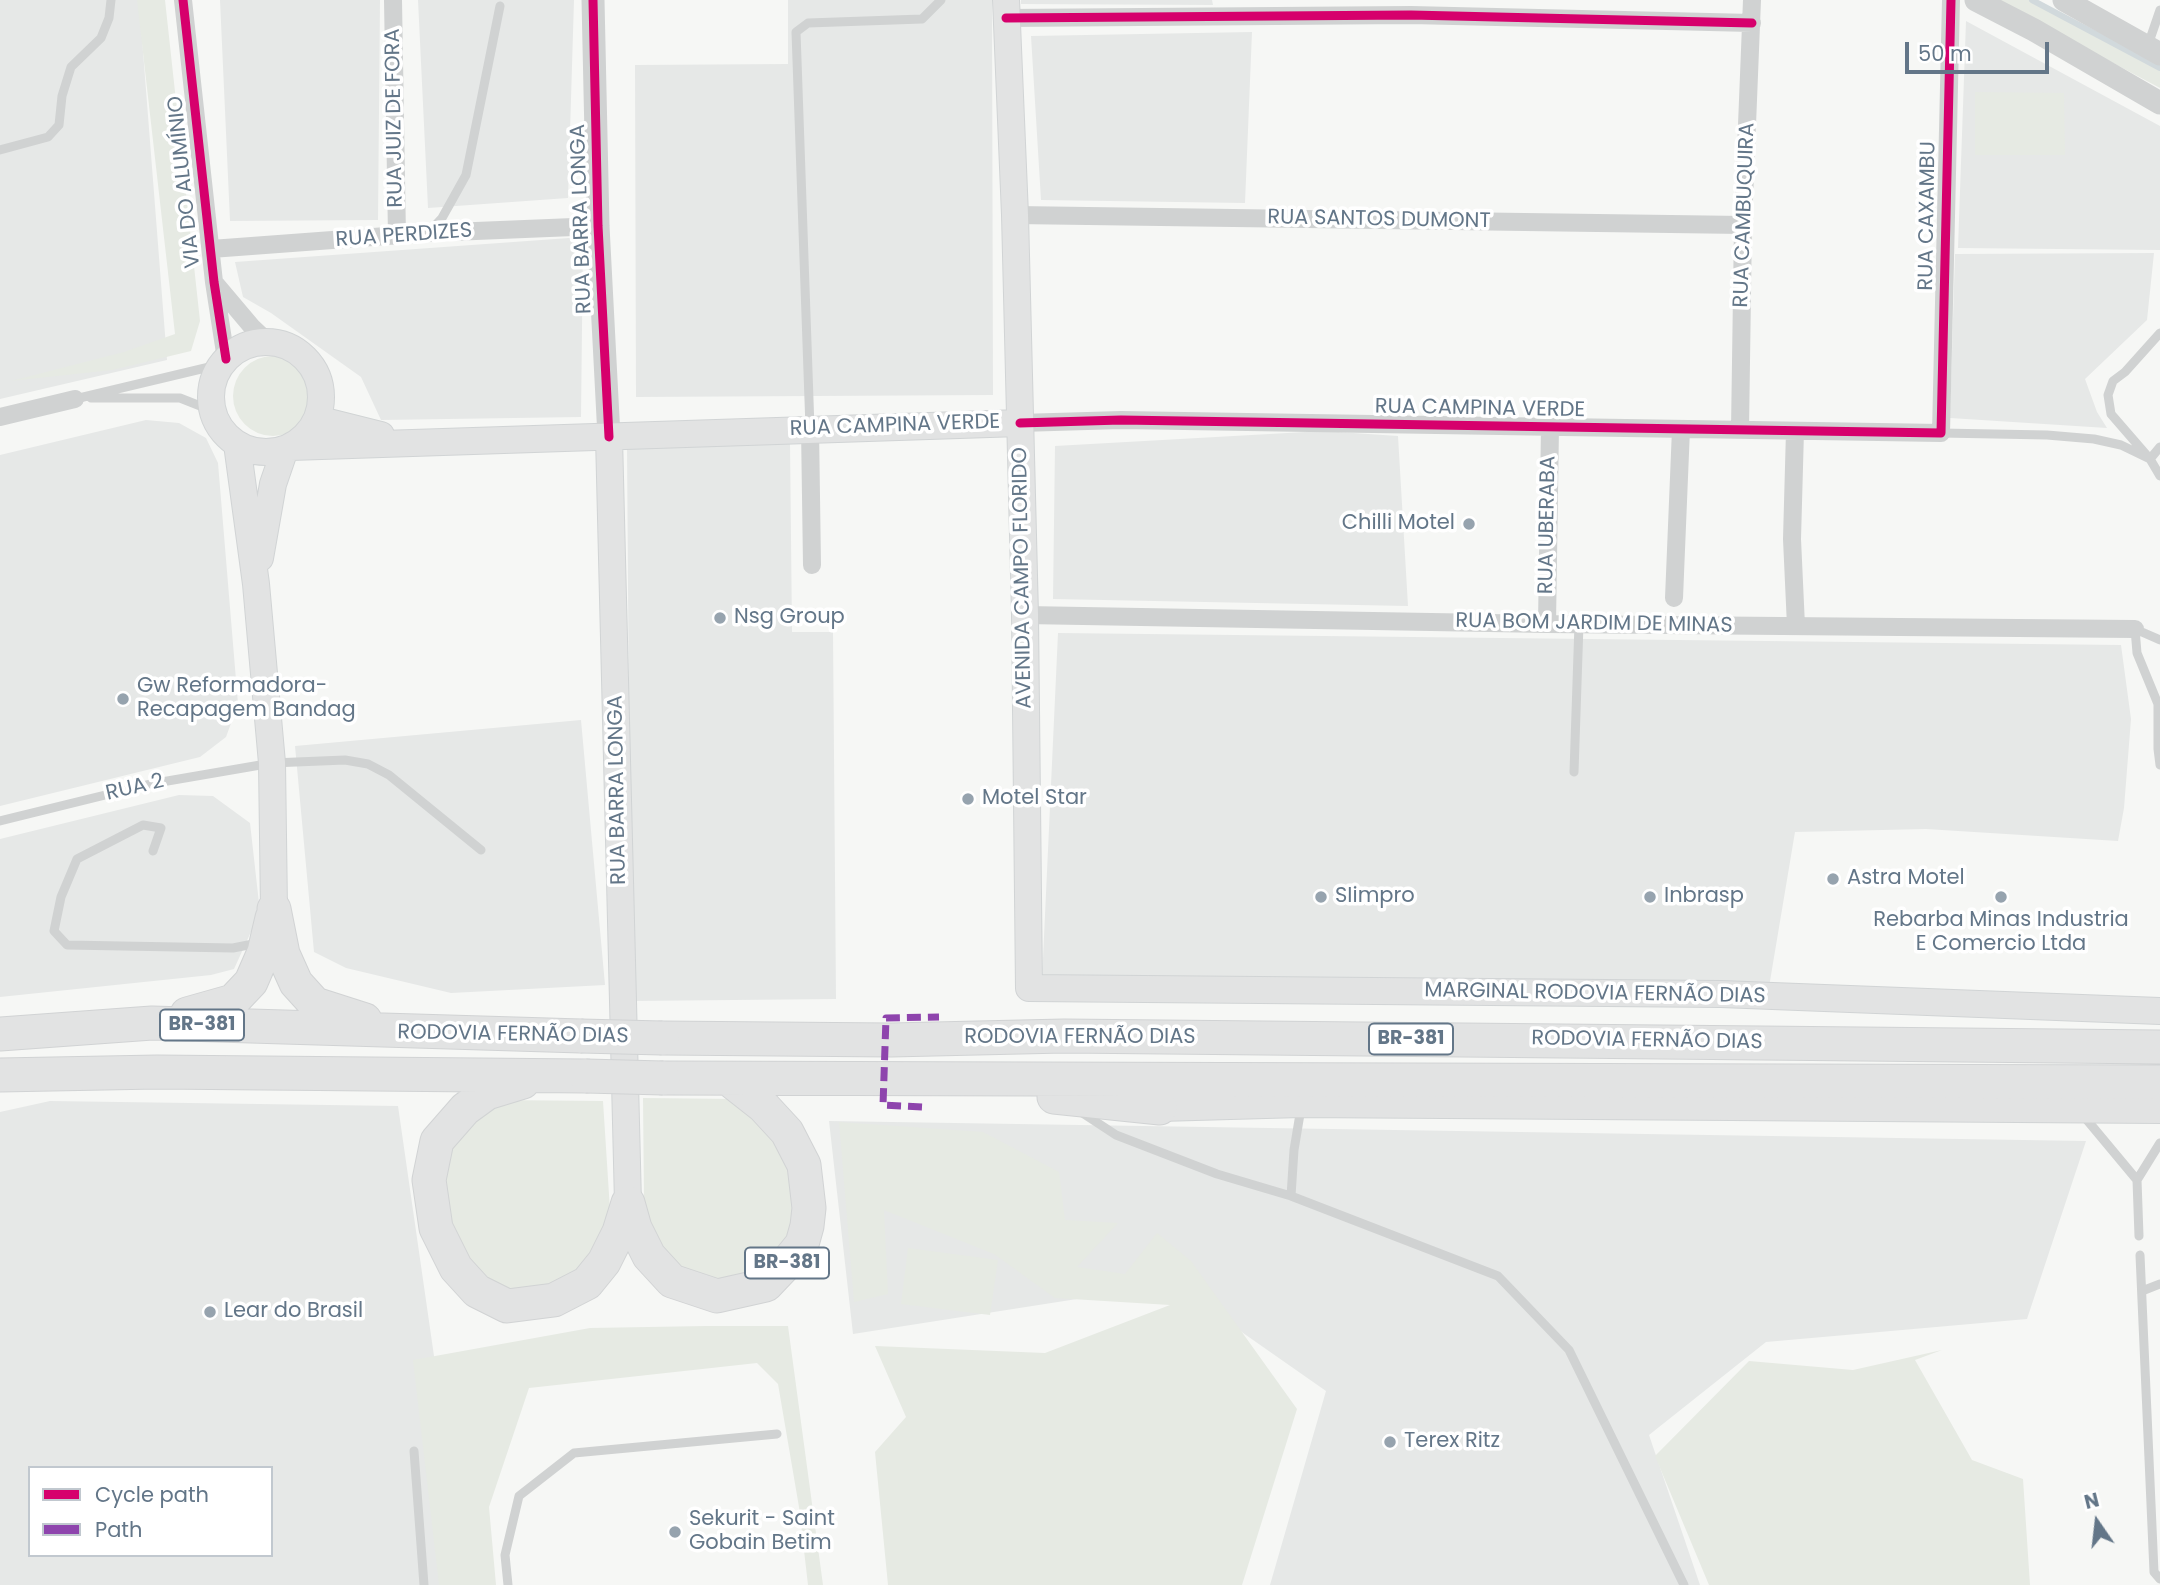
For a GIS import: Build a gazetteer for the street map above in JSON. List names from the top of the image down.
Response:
{
  "streets": {
    "highway": ["BR-381", "RODOVIA FERNÃO DIAS"],
    "main road": [
      "RUA BARRA LONGA",
      "RUA CAMPINA VERDE",
      "AVENIDA CAMPO FLORIDO",
      "MARGINAL RODOVIA FERNÃO DIAS"
    ],
    "street": [
      "RUA JUIZ DE FORA",
      "VIA DO ALUMÍNIO",
      "RUA CAMBUQUIRA",
      "RUA CAXAMBU",
      "RUA SANTOS DUMONT",
      "RUA PERDIZES",
      "RUA UBERABA",
      "RUA BOM JARDIM DE MINAS"
    ],
    "lane": ["RUA 2"]
  },
  "crossings": [
    ["RUA JUIZ DE FORA", "RUA PERDIZES"],
    ["VIA DO ALUMÍNIO", "RUA PERDIZES"],
    ["VIA DO ALUMÍNIO", "RUA CAMPINA VERDE"],
    ["RUA CAMBUQUIRA", "RUA SANTOS DUMONT"],
    ["RUA CAMBUQUIRA", "RUA CAMPINA VERDE"],
    ["RUA CAXAMBU", "RUA CAMPINA VERDE"],
    ["RUA BARRA LONGA", "RUA PERDIZES"],
    ["RUA BARRA LONGA", "RUA CAMPINA VERDE"],
    ["RUA BARRA LONGA", "BR-381"],
    ["RUA SANTOS DUMONT", "AVENIDA CAMPO FLORIDO"],
    ["RUA CAMPINA VERDE", "RUA UBERABA"],
    ["RUA CAMPINA VERDE", "AVENIDA CAMPO FLORIDO"],
    ["RUA UBERABA", "RUA BOM JARDIM DE MINAS"],
    ["AVENIDA CAMPO FLORIDO", "RUA BOM JARDIM DE MINAS"],
    ["AVENIDA CAMPO FLORIDO", "MARGINAL RODOVIA FERNÃO DIAS"],
    ["BR-381", "RODOVIA FERNÃO DIAS"]
  ],
  "places": [
    "Chilli Motel",
    "Nsg Group",
    "Gw Reformadora- Recapagem Bandag",
    "Motel Star",
    "Astra Motel",
    "SIimpro",
    "Inbrasp",
    "Rebarba Minas Industria E Comercio Ltda",
    "Lear do Brasil",
    "Terex Ritz",
    "Sekurit - Saint Gobain Betim"
  ],
  "legend": ["Cycle path", "Path"],
  "scale_bar": "50 m",
  "north": "top"
}
